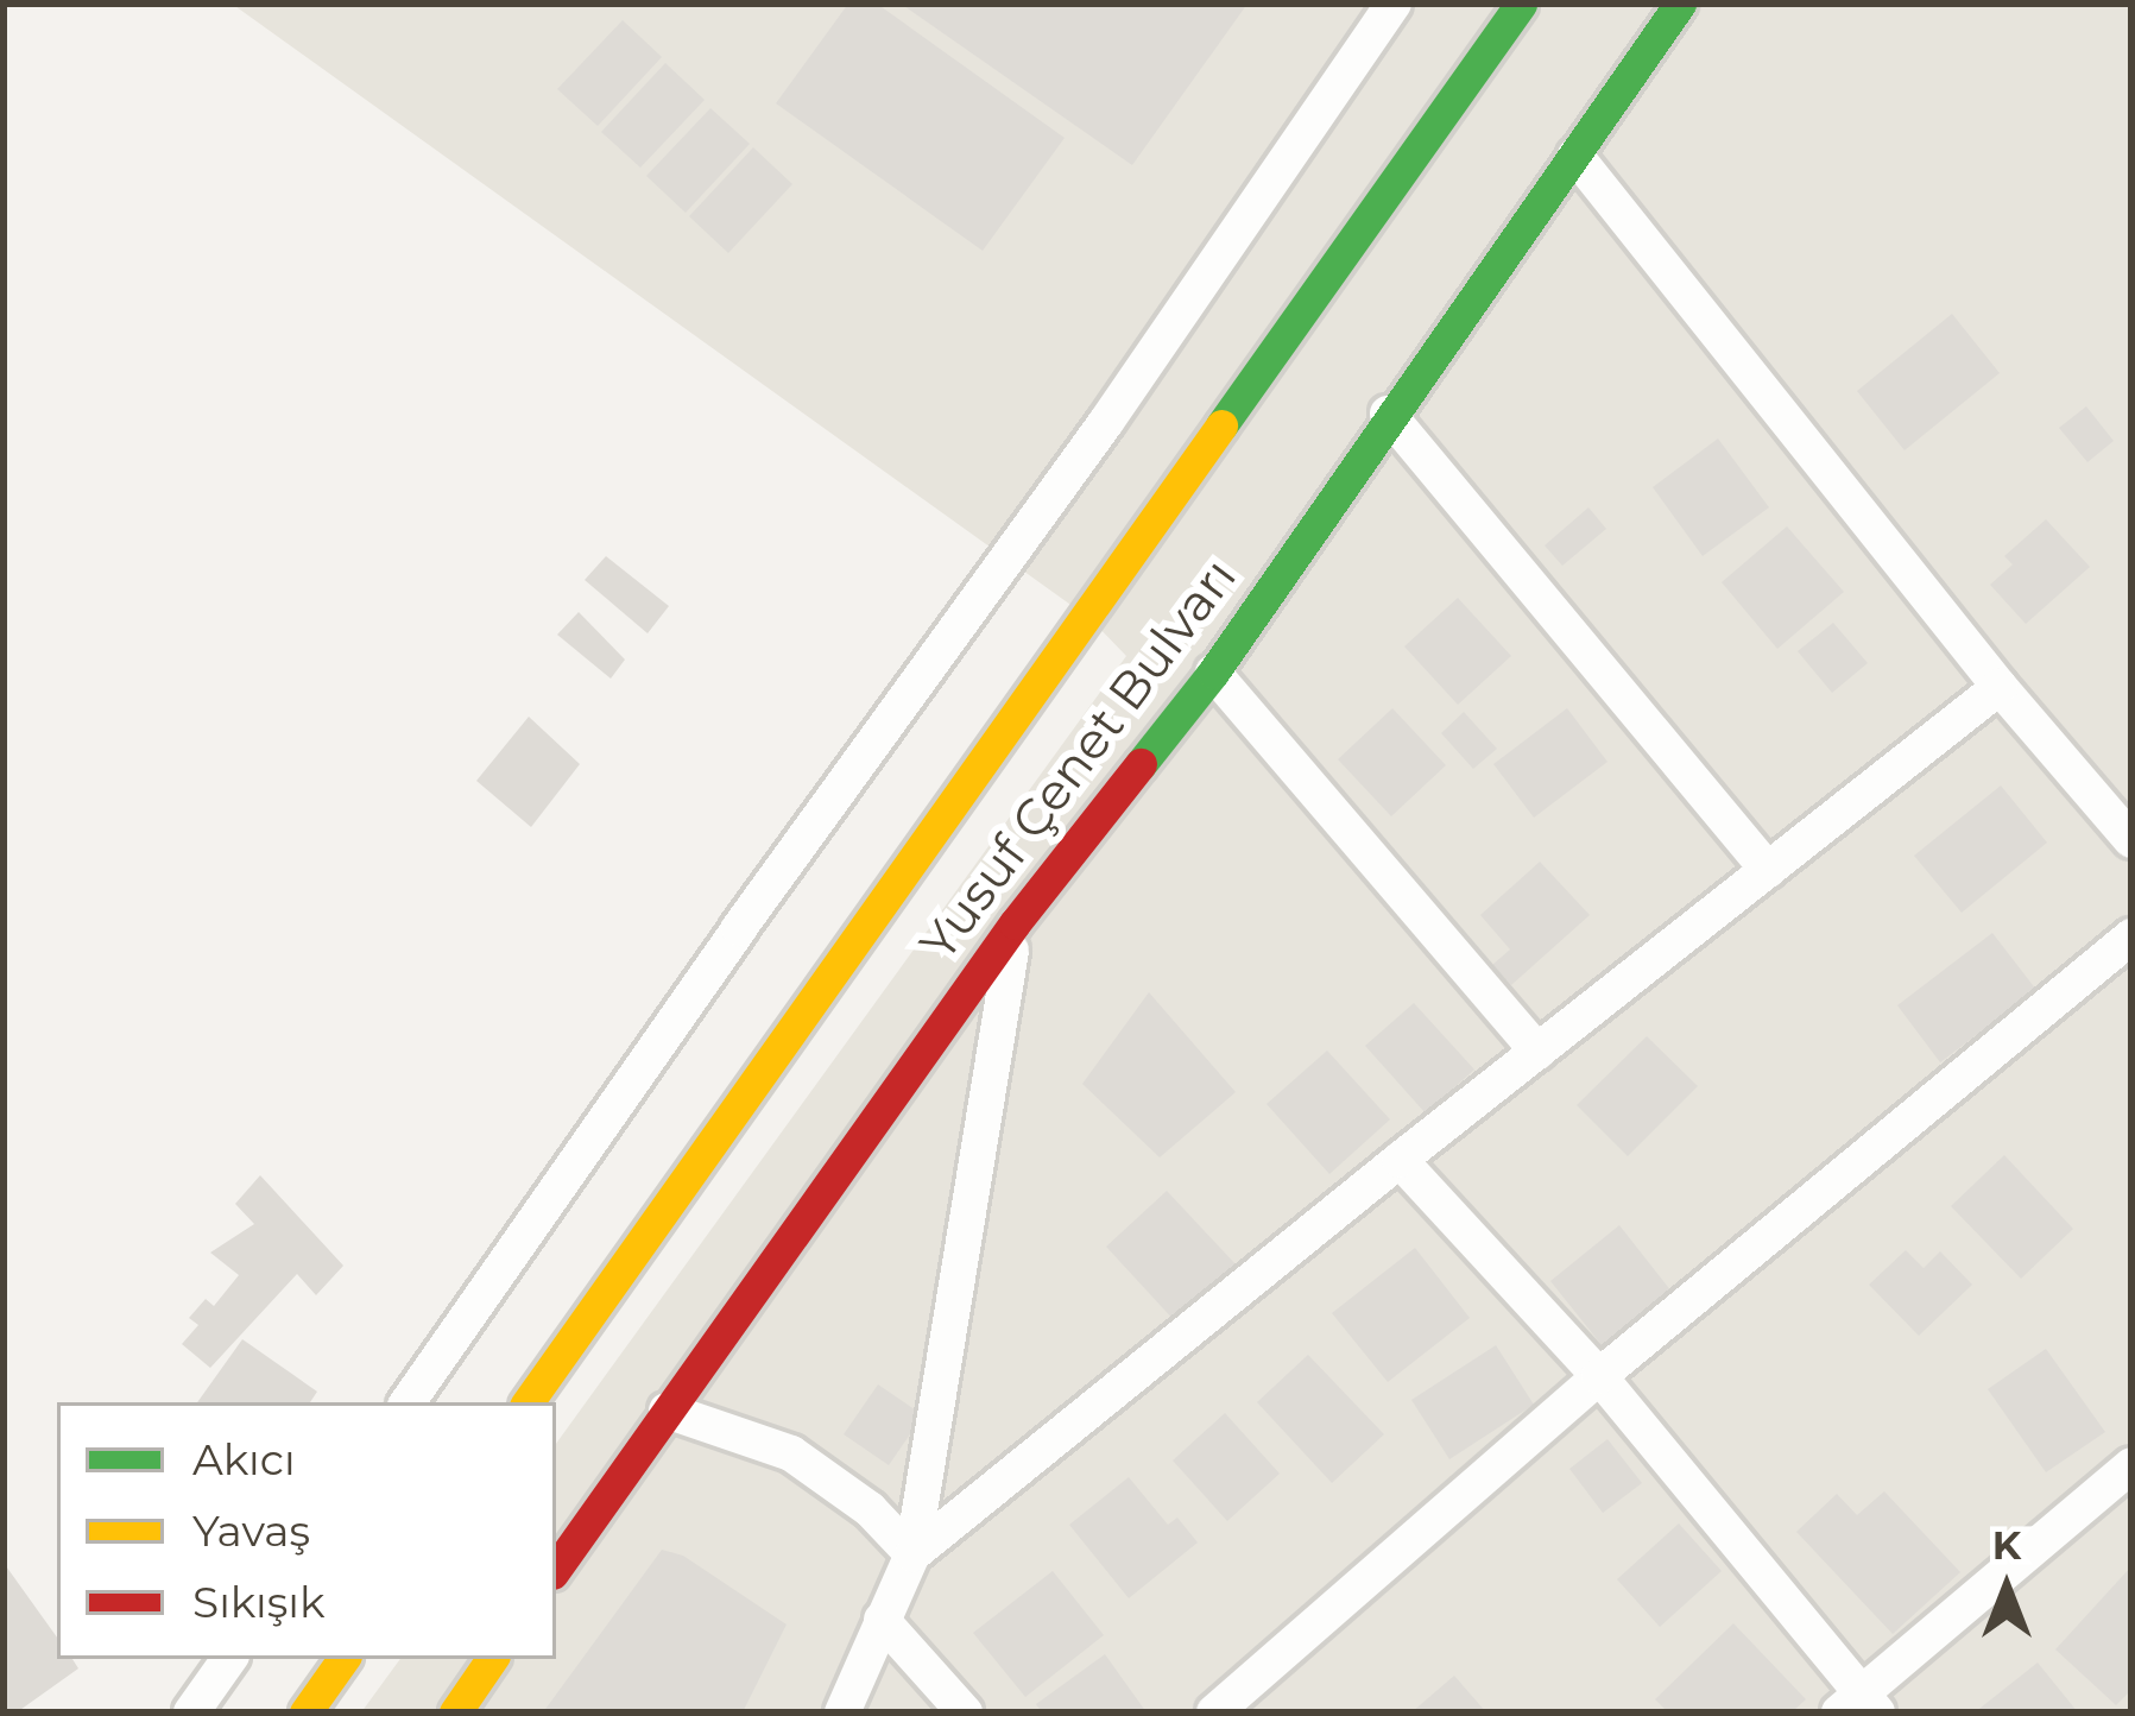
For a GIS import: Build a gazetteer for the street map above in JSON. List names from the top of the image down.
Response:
{
  "streets": {
    "highway": ["Yusuf Çenet Bulvarı"]
  },
  "legend": ["Akıcı", "Yavaş", "Sıkışık"],
  "north": "top"
}
